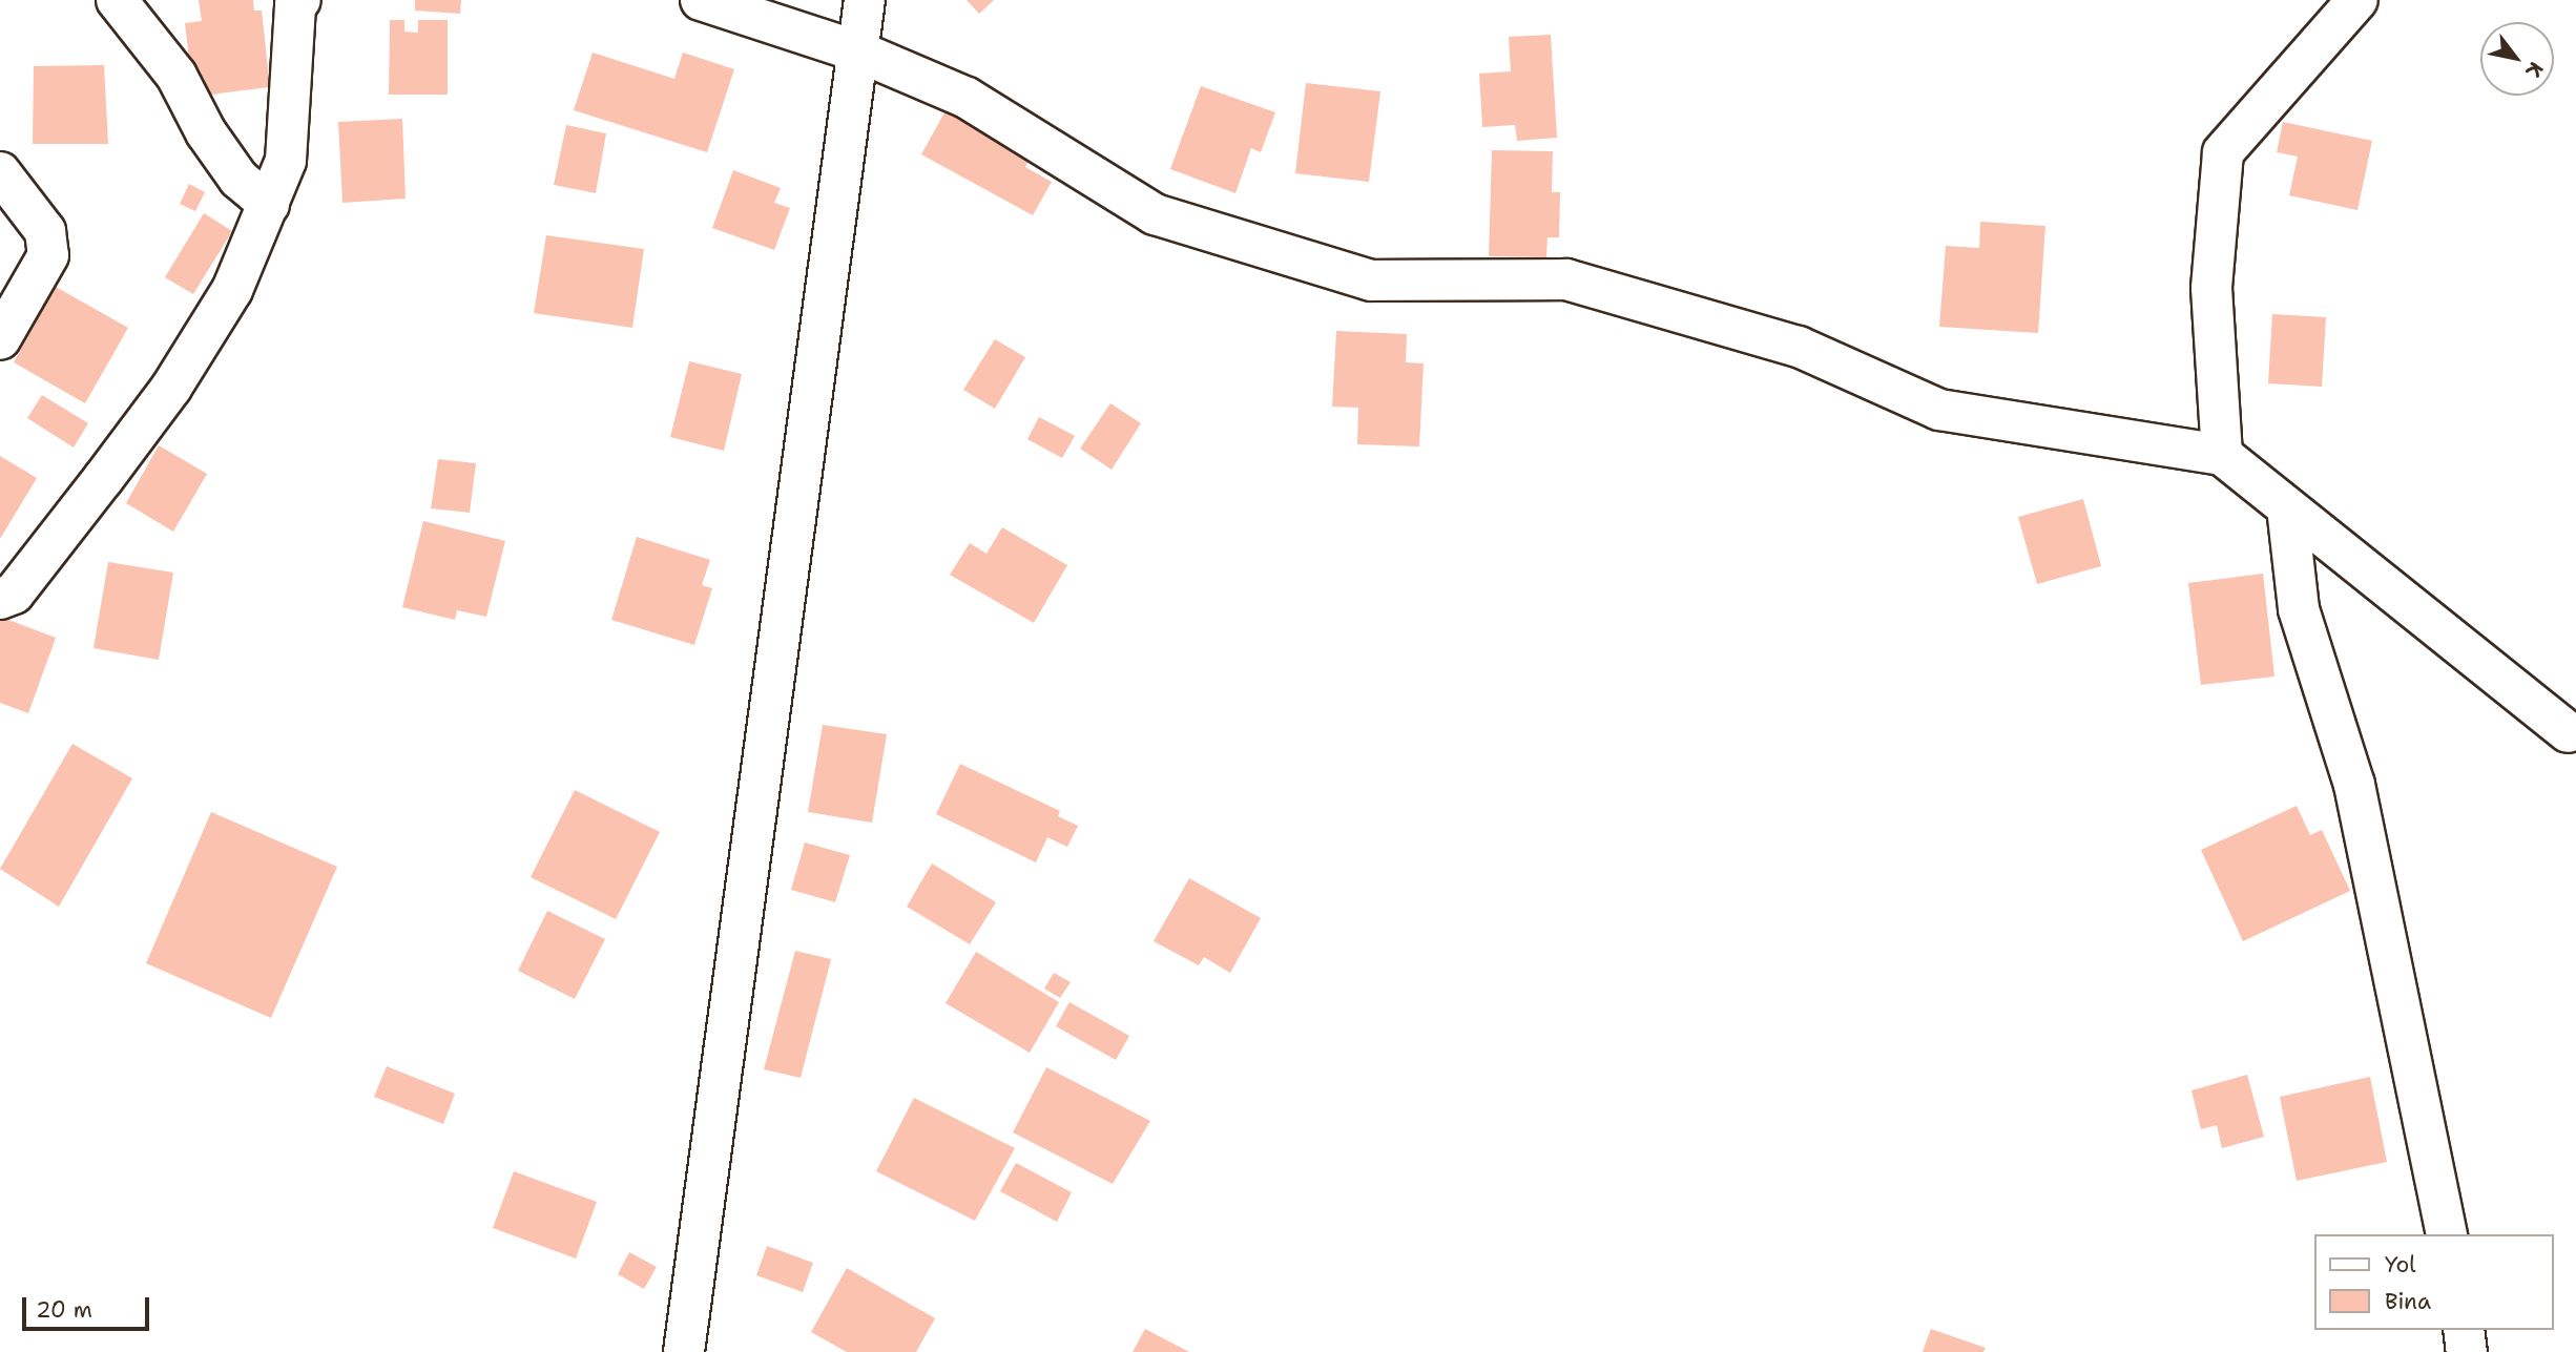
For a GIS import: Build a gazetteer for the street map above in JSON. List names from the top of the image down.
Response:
{
  "legend": ["Yol", "Bina"],
  "scale_bar": "20 m",
  "north": "bottom right"
}
